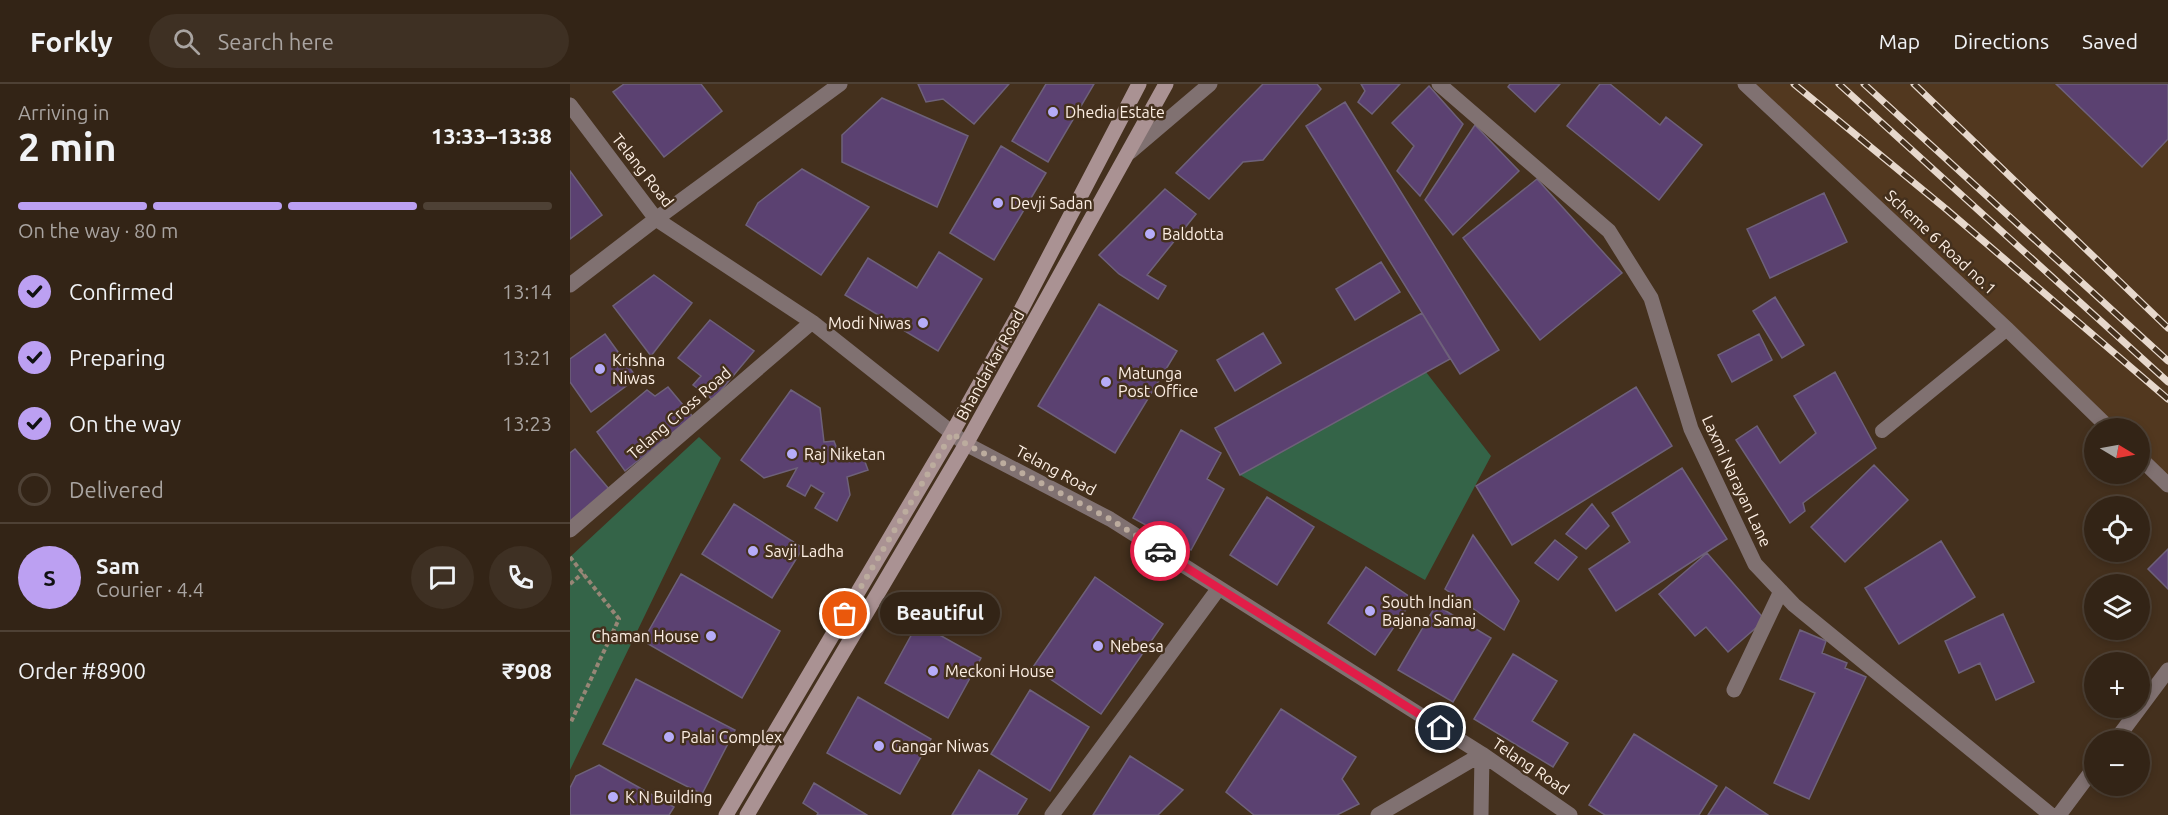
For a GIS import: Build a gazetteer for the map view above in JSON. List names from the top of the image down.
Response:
{
  "streets": {
    "street": [
      "Telang Road",
      "Scheme 6 Road no.1",
      "Bhandarkar Road",
      "Telang Cross Road",
      "Laxmi Narayan Lane"
    ]
  },
  "crossings": [
    ["Telang Road", "Bhandarkar Road"],
    ["Telang Road", "Telang Cross Road"]
  ],
  "places": [
    "Dhedia Estate",
    "Devji Sadan",
    "Baldotta",
    "Modi Niwas",
    "Krishna Niwas",
    "Matunga Post Office",
    "Raj Niketan",
    "Savji Ladha",
    "South Indian Bajana Samaj",
    "Beautiful",
    "Chaman House",
    "Nebesa",
    "Meckoni House",
    "Palai Complex",
    "Gangar Niwas",
    "K N Building"
  ],
  "north": "right",
  "page": {
    "header": "Forkly",
    "search": "Search here",
    "nav": ["Map", "Directions", "Saved"],
    "heading": ["2 min", "Arriving in", "13:33–13:38"],
    "panel": [
      "Sam",
      "Courier · 4.4",
      "Order #8900",
      "₹908"
    ],
    "bar": "On the way · 80 m",
    "list": [
      ["Confirmed", "13:14"],
      ["Preparing", "13:21"],
      ["On the way", "13:23"],
      "Delivered"
    ],
    "map_buttons": ["+", "−"],
    "round": "S",
    "bubble": "Beautiful"
  }
}
